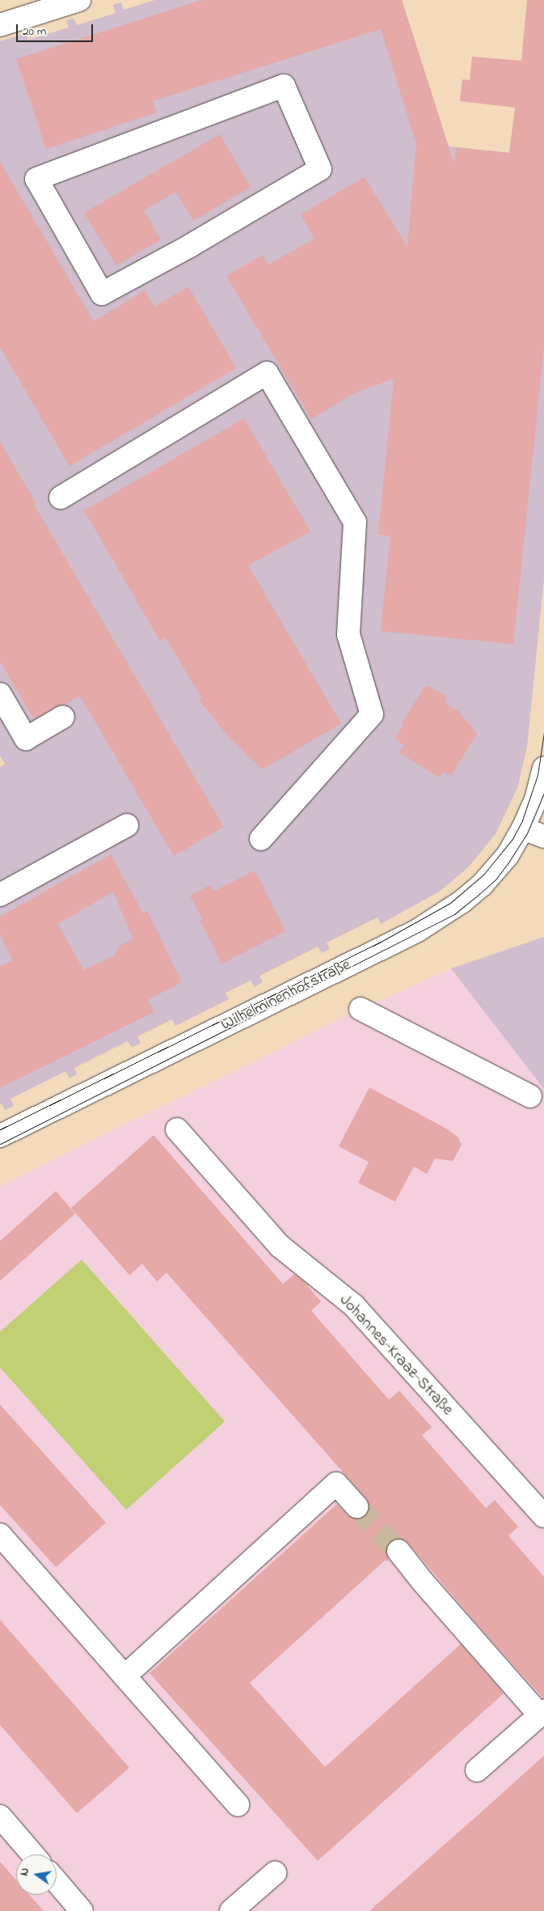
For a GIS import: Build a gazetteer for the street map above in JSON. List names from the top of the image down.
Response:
{
  "streets": {
    "street": ["Wilhelminenhofstraße", "Johannes-Kraaz-Straße"]
  },
  "scale_bar": "20 m",
  "north": "left"
}
